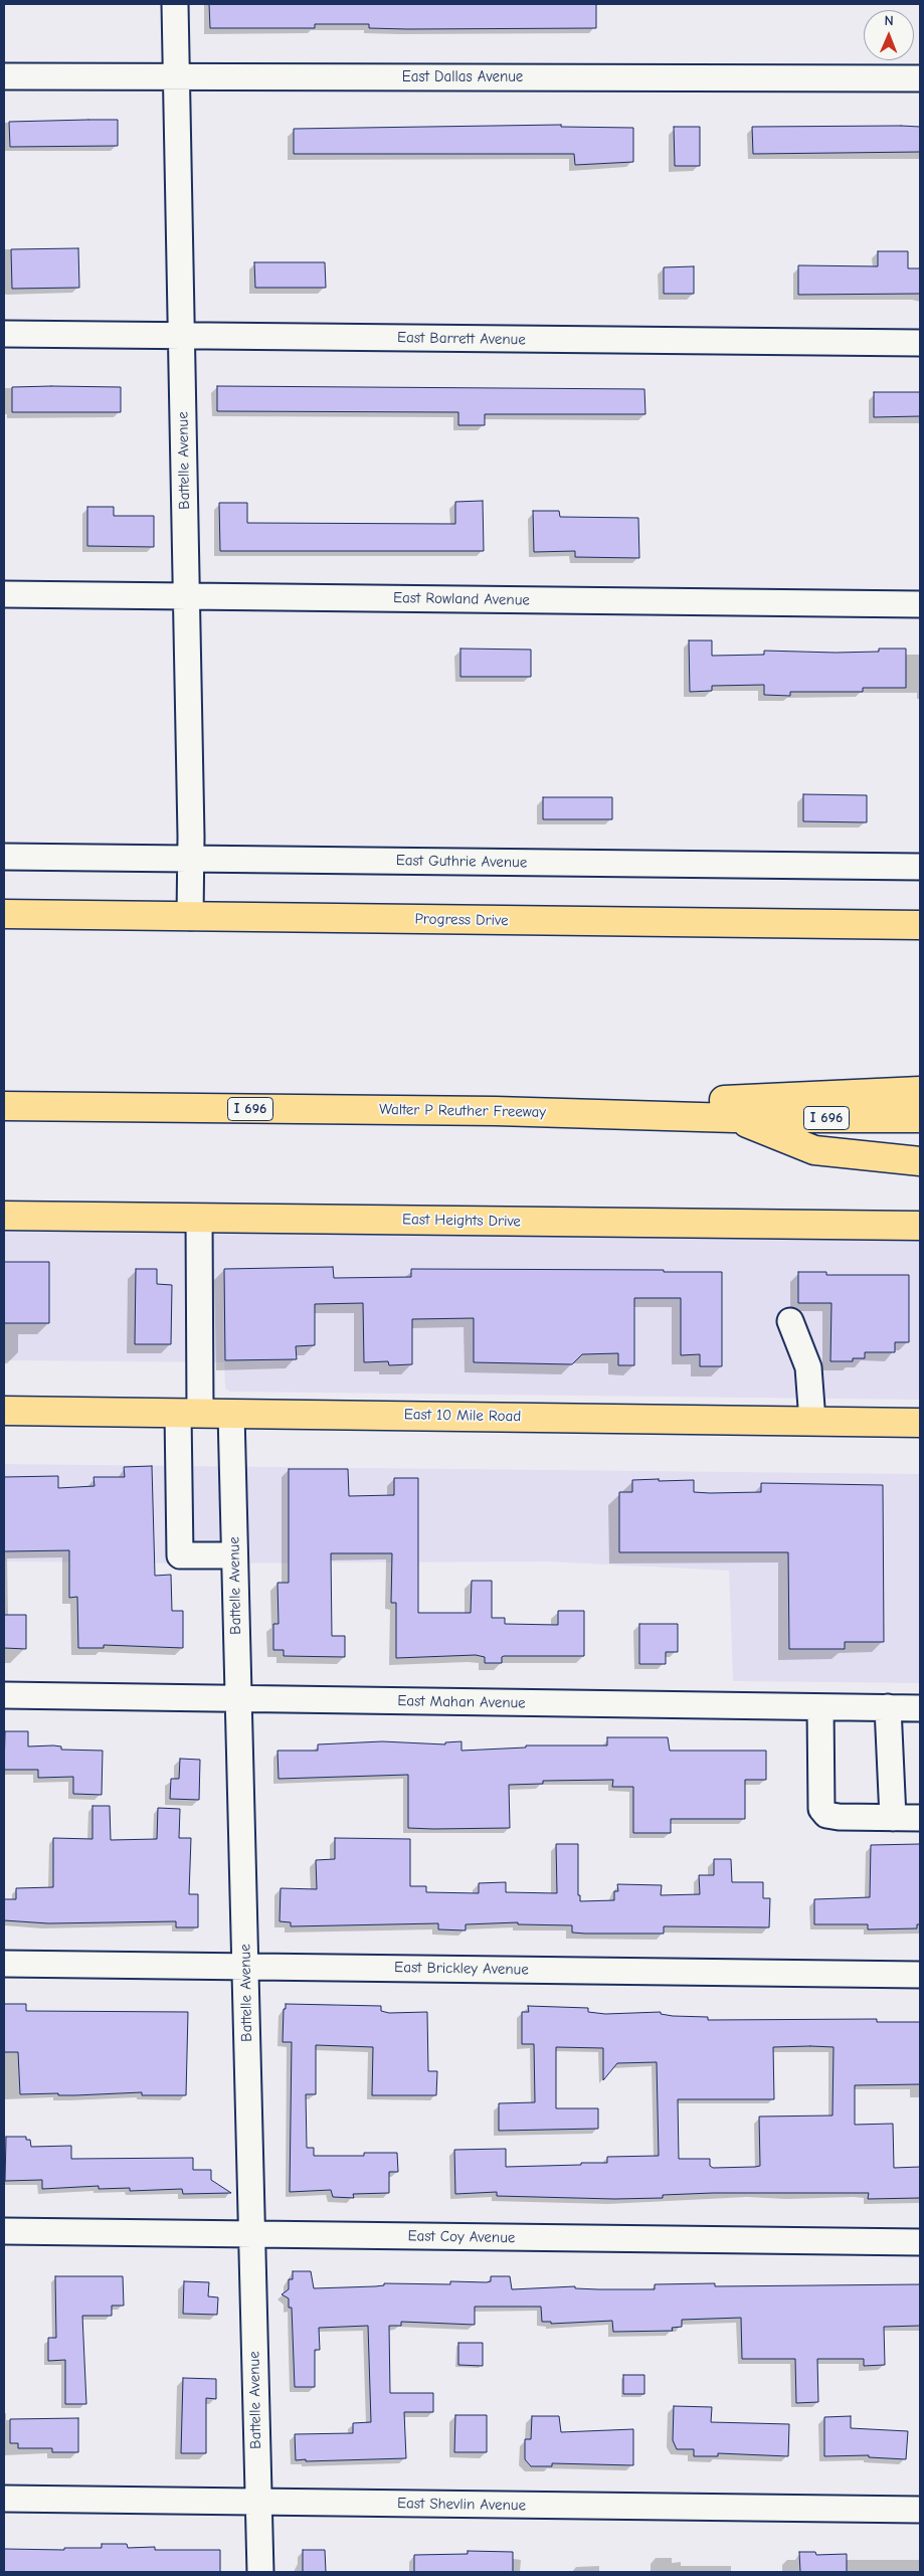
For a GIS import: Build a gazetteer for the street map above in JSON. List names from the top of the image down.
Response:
{
  "streets": {
    "main road": [
      "Progress Drive",
      "I 696",
      "Walter P Reuther Freeway",
      "East Heights Drive",
      "East 10 Mile Road"
    ],
    "street": [
      "East Dallas Avenue",
      "East Barrett Avenue",
      "Battelle Avenue",
      "East Rowland Avenue",
      "East Guthrie Avenue",
      "East Mahan Avenue",
      "East Brickley Avenue",
      "East Coy Avenue",
      "East Shevlin Avenue"
    ]
  },
  "crossings": [
    ["East Dallas Avenue", "Battelle Avenue"],
    ["East Barrett Avenue", "Battelle Avenue"],
    ["Battelle Avenue", "East Rowland Avenue"],
    ["Battelle Avenue", "East Guthrie Avenue"],
    ["Battelle Avenue", "Progress Drive"],
    ["Battelle Avenue", "East 10 Mile Road"],
    ["Battelle Avenue", "East Mahan Avenue"],
    ["Battelle Avenue", "East Brickley Avenue"],
    ["Battelle Avenue", "East Coy Avenue"],
    ["Battelle Avenue", "East Shevlin Avenue"]
  ],
  "north": "top"
}
